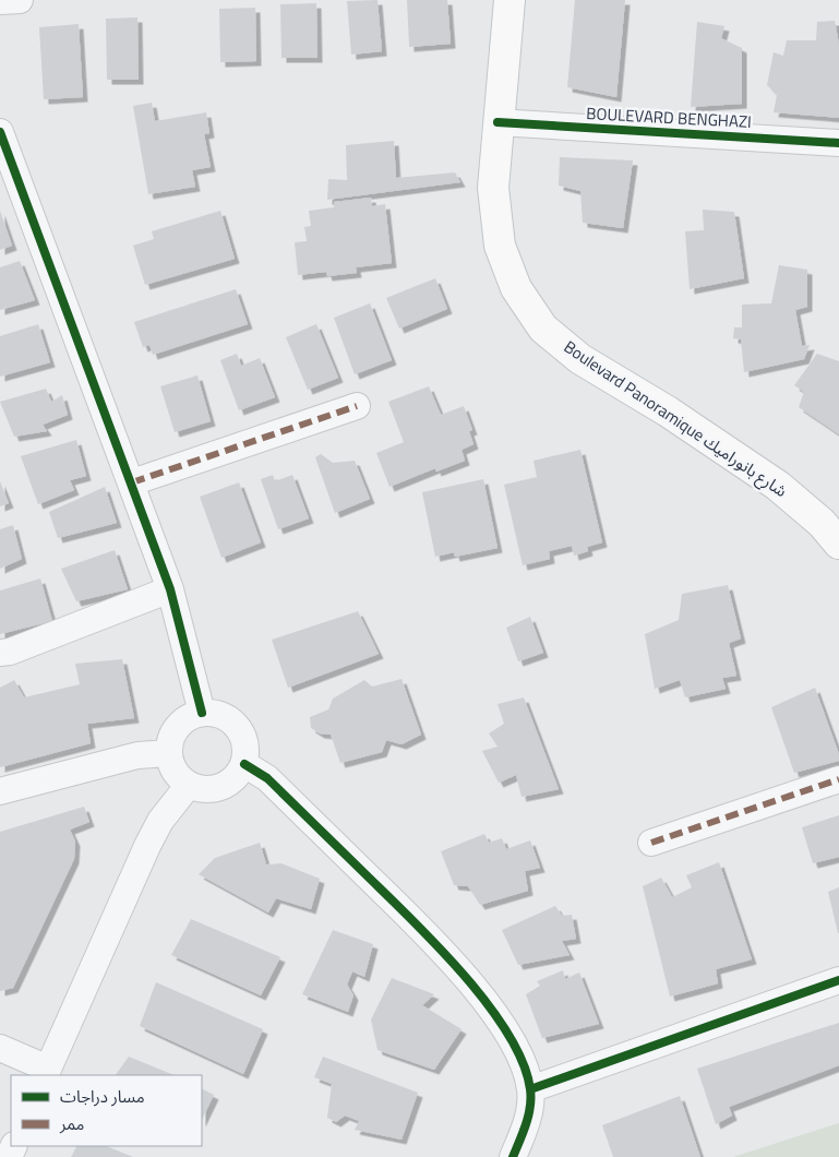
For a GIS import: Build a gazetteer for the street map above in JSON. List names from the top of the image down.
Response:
{
  "streets": {
    "main road": ["Boulevard Panoramique شارع بانوراميك"],
    "street": ["BOULEVARD BENGHAZI"]
  },
  "crossings": [
    ["BOULEVARD BENGHAZI", "Boulevard Panoramique شارع بانوراميك"]
  ],
  "legend": ["مسار دراجات", "ممر"]
}
